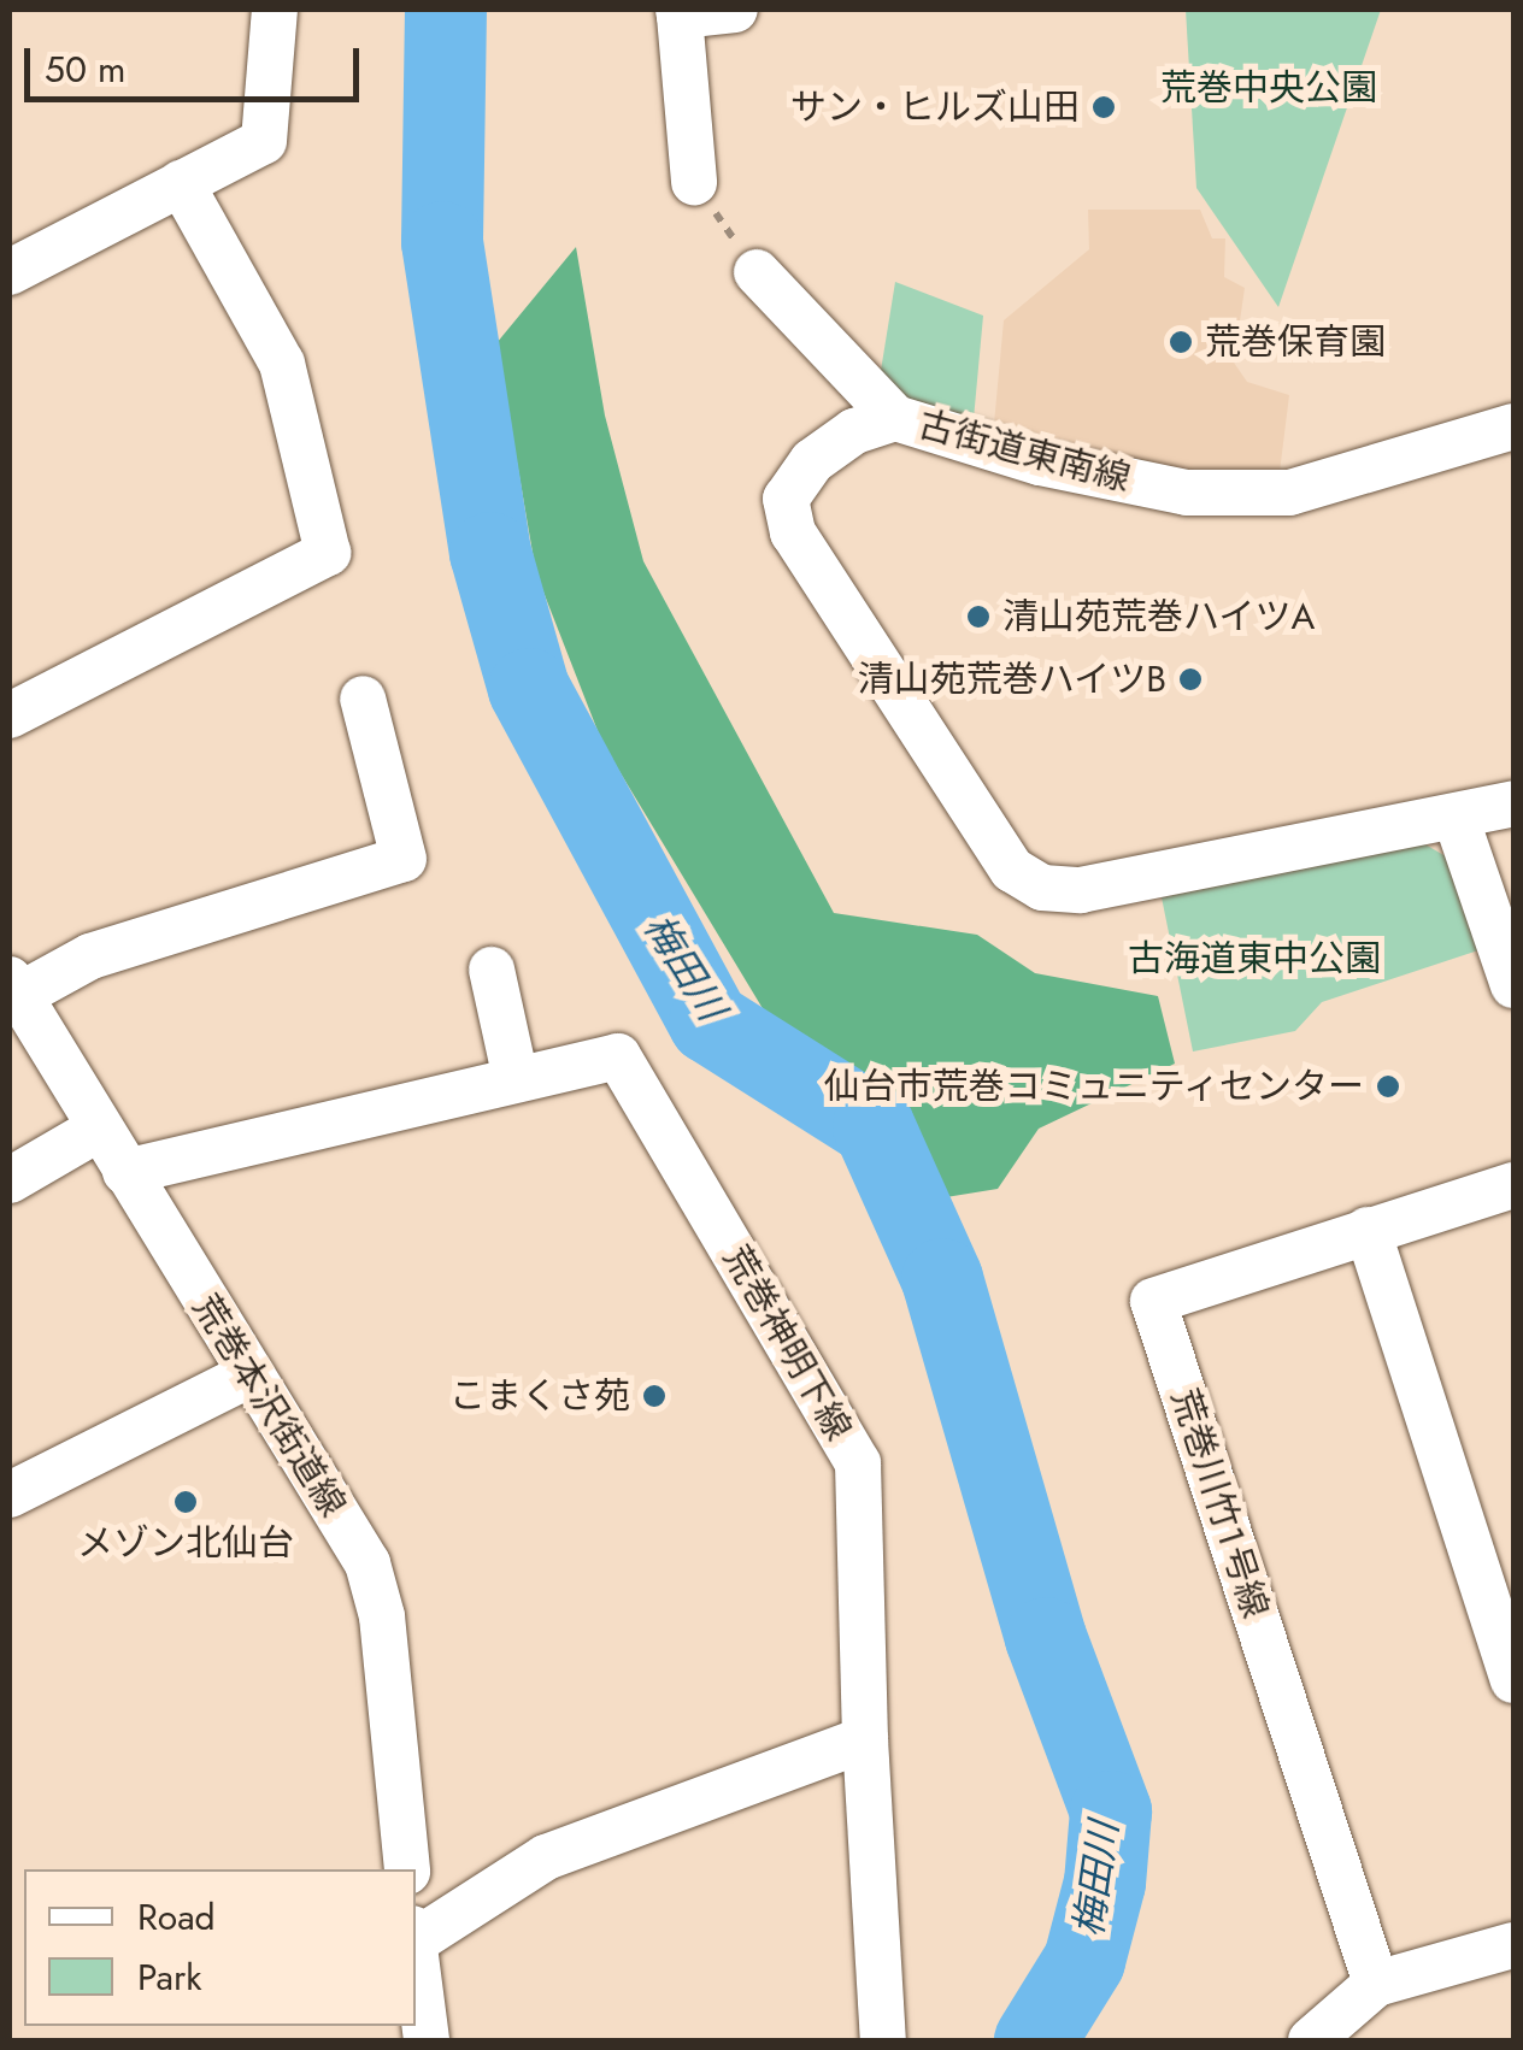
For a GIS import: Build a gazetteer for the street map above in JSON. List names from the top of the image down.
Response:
{
  "streets": {
    "street": [
      "古街道東南線",
      "荒巻神明下線",
      "荒巻本沢街道線",
      "荒巻川竹１号線"
    ]
  },
  "crossings": [
    ["荒巻神明下線", "荒巻本沢街道線"]
  ],
  "water": ["梅田川"],
  "parks": ["荒巻中央公園", "古海道東中公園"],
  "places": [
    "サン・ヒルズ山田",
    "荒巻保育園",
    "清山苑荒巻ハイツA",
    "清山苑荒巻ハイツB",
    "仙台市荒巻コミュニティセンター",
    "こまくさ苑",
    "メゾン北仙台"
  ],
  "legend": ["Road", "Park"],
  "scale_bar": "50 m"
}
